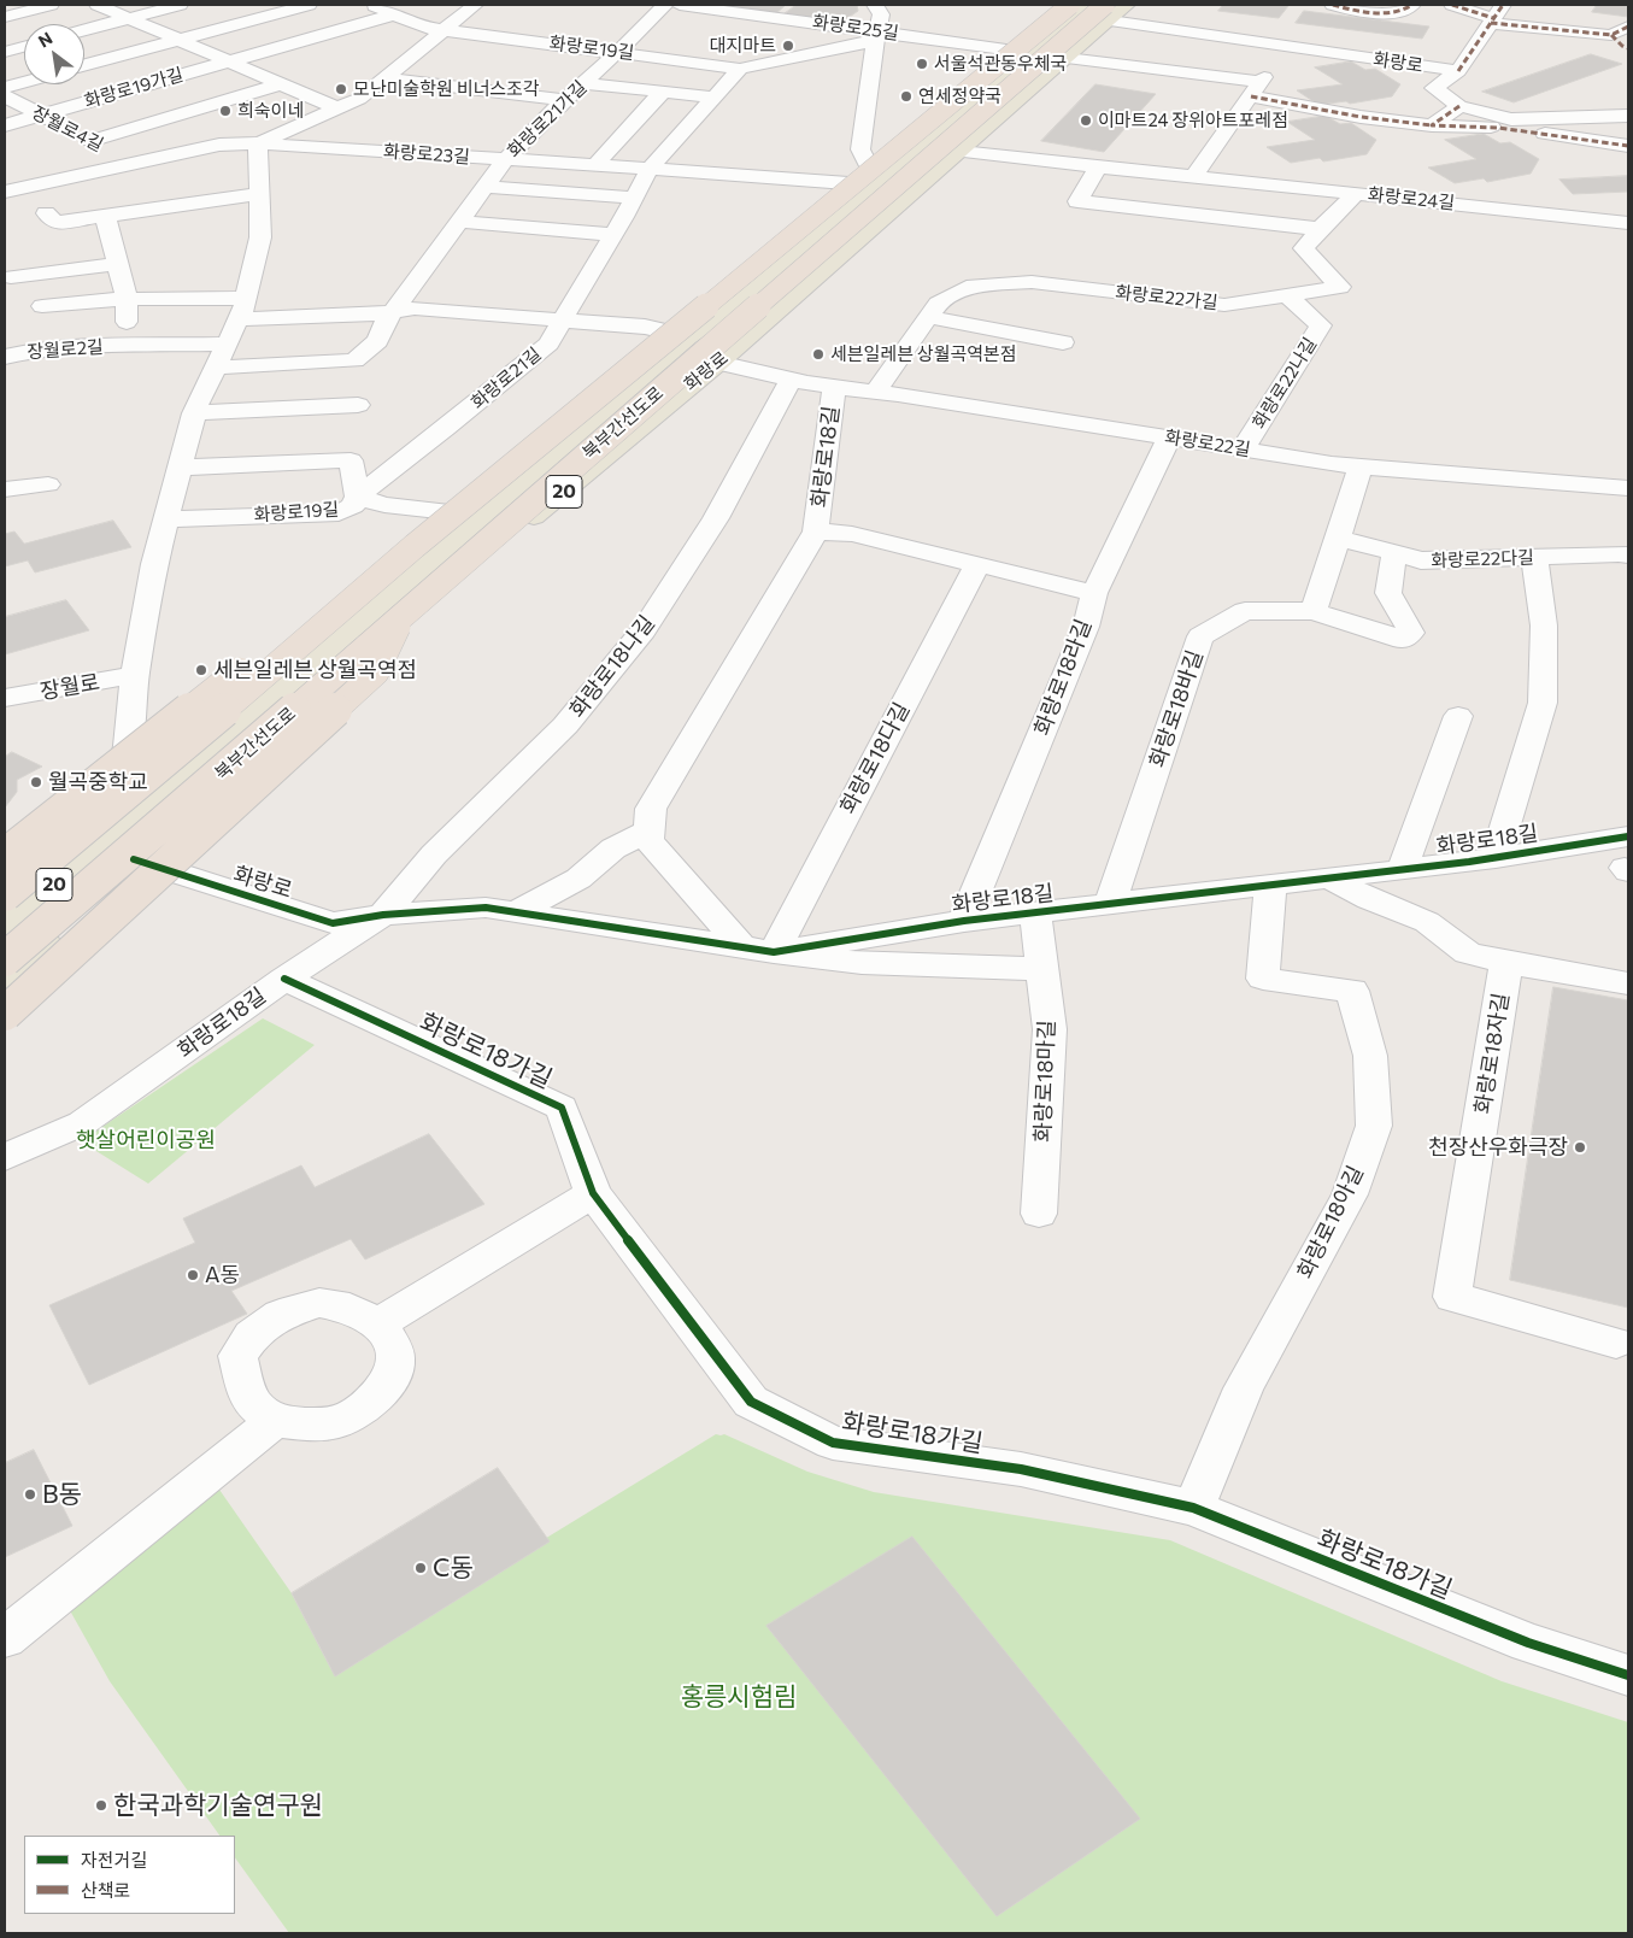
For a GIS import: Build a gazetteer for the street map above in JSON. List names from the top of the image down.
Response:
{
  "streets": {
    "highway": ["북부간선도로"],
    "main road": ["화랑로", "20"],
    "street": [
      "화랑로25길",
      "화랑로19길",
      "화랑로19가길",
      "화랑로21가길",
      "장월로4길",
      "화랑로23길",
      "화랑로24길",
      "화랑로22가길",
      "장월로2길",
      "화랑로21길",
      "화랑로22나길",
      "화랑로22길",
      "화랑로18길",
      "화랑로22다길",
      "화랑로18나길",
      "화랑로18라길",
      "장월로",
      "화랑로18바길",
      "화랑로18다길",
      "화랑로18가길",
      "화랑로18자길",
      "화랑로18마길",
      "화랑로18아길"
    ]
  },
  "crossings": [
    ["화랑로25길", "화랑로"],
    ["화랑로19길", "화랑로19가길"],
    ["화랑로19길", "화랑로21가길"],
    ["화랑로19길", "화랑로21길"],
    ["화랑로", "화랑로21가길"],
    ["화랑로", "화랑로23길"],
    ["화랑로", "화랑로24길"],
    ["화랑로", "화랑로21길"],
    ["화랑로", "북부간선도로"],
    ["화랑로", "화랑로22길"],
    ["화랑로", "화랑로18길"],
    ["화랑로", "화랑로18나길"],
    ["화랑로19가길", "장월로4길"],
    ["화랑로21가길", "화랑로23길"],
    ["화랑로21가길", "화랑로21길"],
    ["장월로4길", "화랑로23길"],
    ["화랑로23길", "화랑로21길"],
    ["화랑로24길", "화랑로22가길"],
    ["화랑로22가길", "화랑로22나길"],
    ["화랑로22가길", "화랑로22길"],
    ["화랑로22나길", "화랑로22길"],
    ["화랑로22길", "화랑로18길"],
    ["화랑로22길", "화랑로18나길"],
    ["화랑로22길", "화랑로18라길"],
    ["화랑로18길", "화랑로22다길"],
    ["화랑로18길", "화랑로18나길"],
    ["화랑로18길", "화랑로18라길"],
    ["화랑로18길", "화랑로18바길"],
    ["화랑로18길", "화랑로18다길"],
    ["화랑로18길", "화랑로18가길"],
    ["화랑로18길", "화랑로18자길"],
    ["화랑로18길", "화랑로18마길"],
    ["화랑로18길", "화랑로18아길"],
    ["화랑로22다길", "화랑로18바길"],
    ["화랑로18가길", "화랑로18아길"]
  ],
  "parks": ["햇살어린이공원", "홍릉시험림"],
  "places": [
    "대지마트",
    "서울석관동우체국",
    "모난미술학원 비너스조각",
    "연세정약국",
    "희숙이네",
    "이마트24 장위아트포레점",
    "세븐일레븐 상월곡역본점",
    "세븐일레븐 상월곡역점",
    "월곡중학교",
    "천장산우화극장",
    "A동",
    "B동",
    "C동",
    "한국과학기술연구원"
  ],
  "legend": ["자전거길", "산책로"],
  "north": "top left"
}
